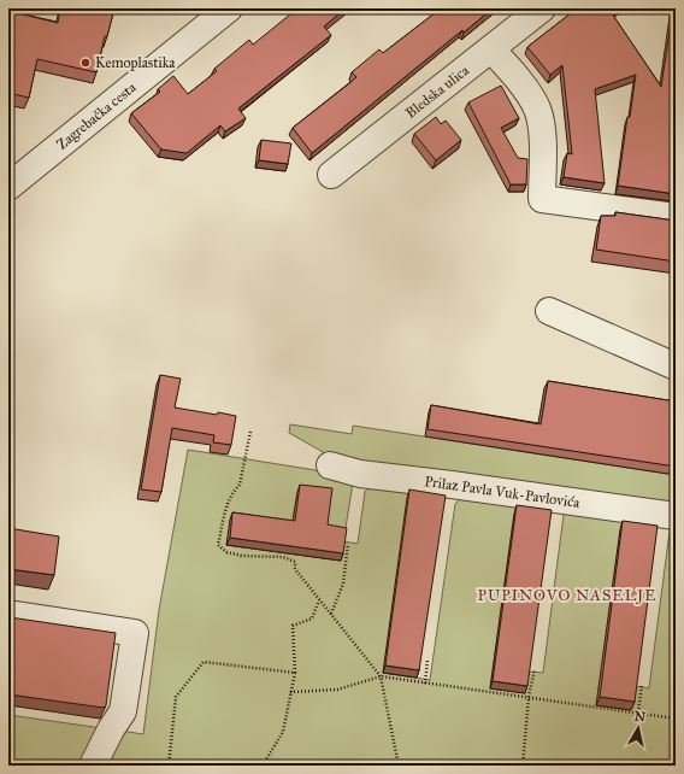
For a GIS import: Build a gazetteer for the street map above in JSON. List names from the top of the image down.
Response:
{
  "streets": {
    "street": ["Bledska ulica", "Zagrebačka cesta", "Prilaz Pavla Vuk-Pavlovića"]
  },
  "districts": ["PUPINOVO NASELJE"],
  "places": ["Kemoplastika"],
  "north": "top"
}
